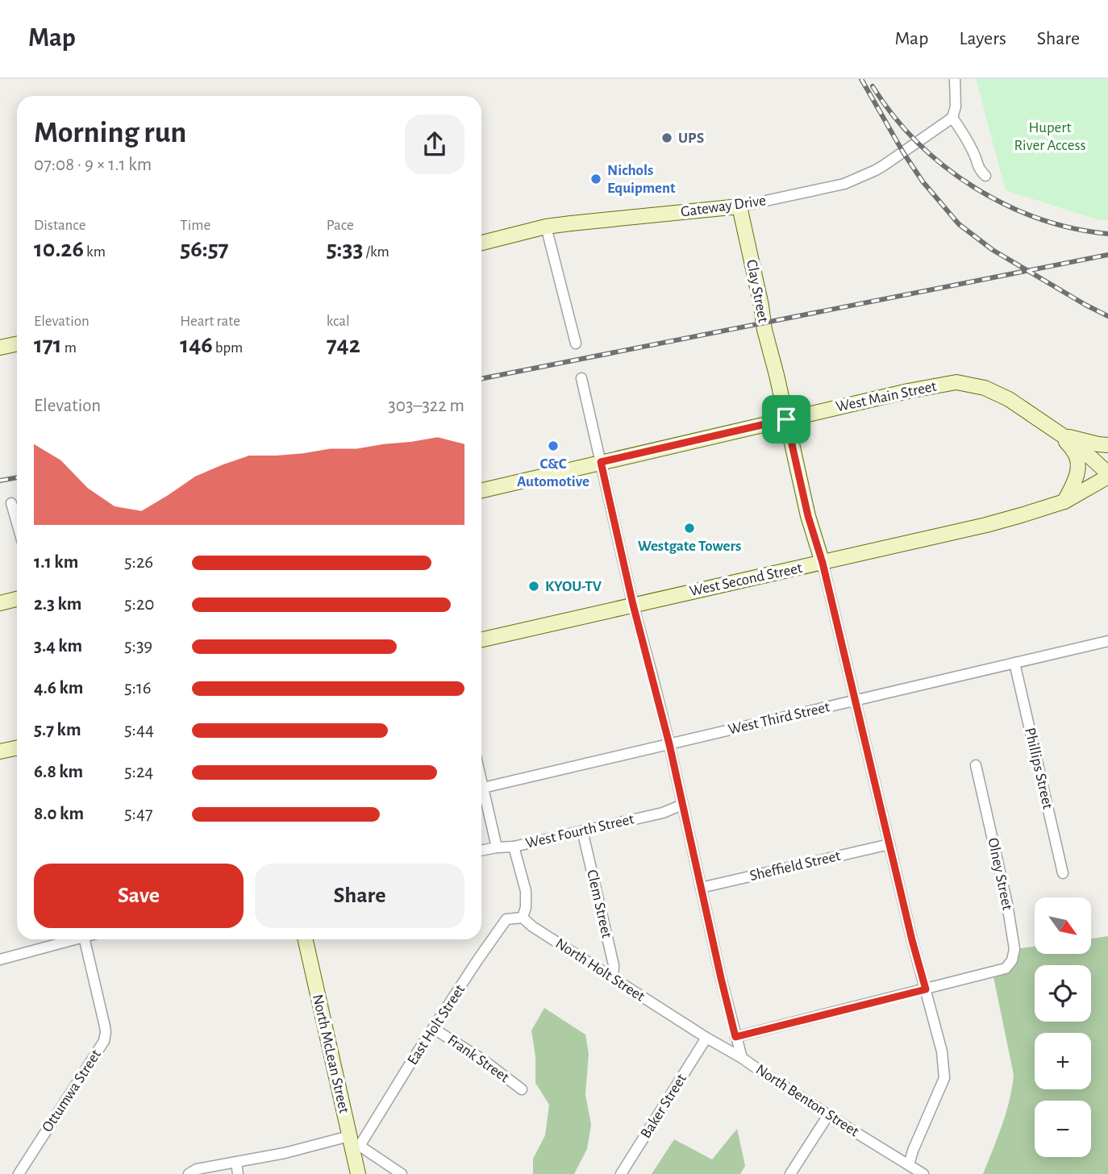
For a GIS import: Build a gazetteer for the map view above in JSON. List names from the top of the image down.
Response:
{
  "streets": {
    "main road": [
      "Gateway Drive",
      "Clay Street",
      "West Main Street",
      "West Second Street",
      "North McLean Street"
    ],
    "street": [
      "West Third Street",
      "Phillips Street",
      "West Fourth Street",
      "Sheffield Street",
      "Olney Street",
      "Clem Street",
      "North Holt Street",
      "East Holt Street",
      "Frank Street",
      "Ottumwa Street",
      "North Benton Street",
      "Baker Street"
    ]
  },
  "crossings": [
    ["Gateway Drive", "Clay Street"],
    ["Clay Street", "West Main Street"],
    ["Clay Street", "West Second Street"],
    ["West Main Street", "West Second Street"],
    ["West Main Street", "North Benton Street"],
    ["West Second Street", "North Benton Street"],
    ["West Third Street", "Phillips Street"],
    ["West Third Street", "North Benton Street"],
    ["West Fourth Street", "Clem Street"],
    ["West Fourth Street", "North Benton Street"],
    ["Sheffield Street", "North Benton Street"],
    ["Clem Street", "North Holt Street"],
    ["North Holt Street", "East Holt Street"],
    ["North Holt Street", "North Benton Street"],
    ["North Holt Street", "Baker Street"],
    ["East Holt Street", "North McLean Street"],
    ["East Holt Street", "Frank Street"]
  ],
  "parks": ["Hupert River Access"],
  "places": [
    "UPS",
    "Nichols Equipment",
    "C&C Automotive",
    "Westgate Towers",
    "KYOU-TV"
  ],
  "north": "bottom right",
  "page": {
    "header": "Map",
    "nav": ["Map", "Layers", "Share"],
    "heading": ["Morning run", "07:08 · 9 × 1.1 km"],
    "stats": [
      ["Distance", "10.26 km"],
      ["Time", "56:57"],
      ["Pace", "5:33 /km"],
      ["Elevation", "171 m"],
      ["Heart rate", "146 bpm"],
      ["kcal", "742"]
    ],
    "chart": ["Elevation", "303–322 m"],
    "list": [
      {
        "name": "1.1 km",
        "note": "5:26"
      },
      {
        "name": "2.3 km",
        "note": "5:20"
      },
      {
        "name": "3.4 km",
        "note": "5:39"
      },
      {
        "name": "4.6 km",
        "note": "5:16"
      },
      {
        "name": "5.7 km",
        "note": "5:44"
      },
      {
        "name": "6.8 km",
        "note": "5:24"
      },
      {
        "name": "8.0 km",
        "note": "5:47"
      }
    ],
    "buttons": ["Save", "Share"],
    "map_buttons": ["+", "−"]
  }
}
